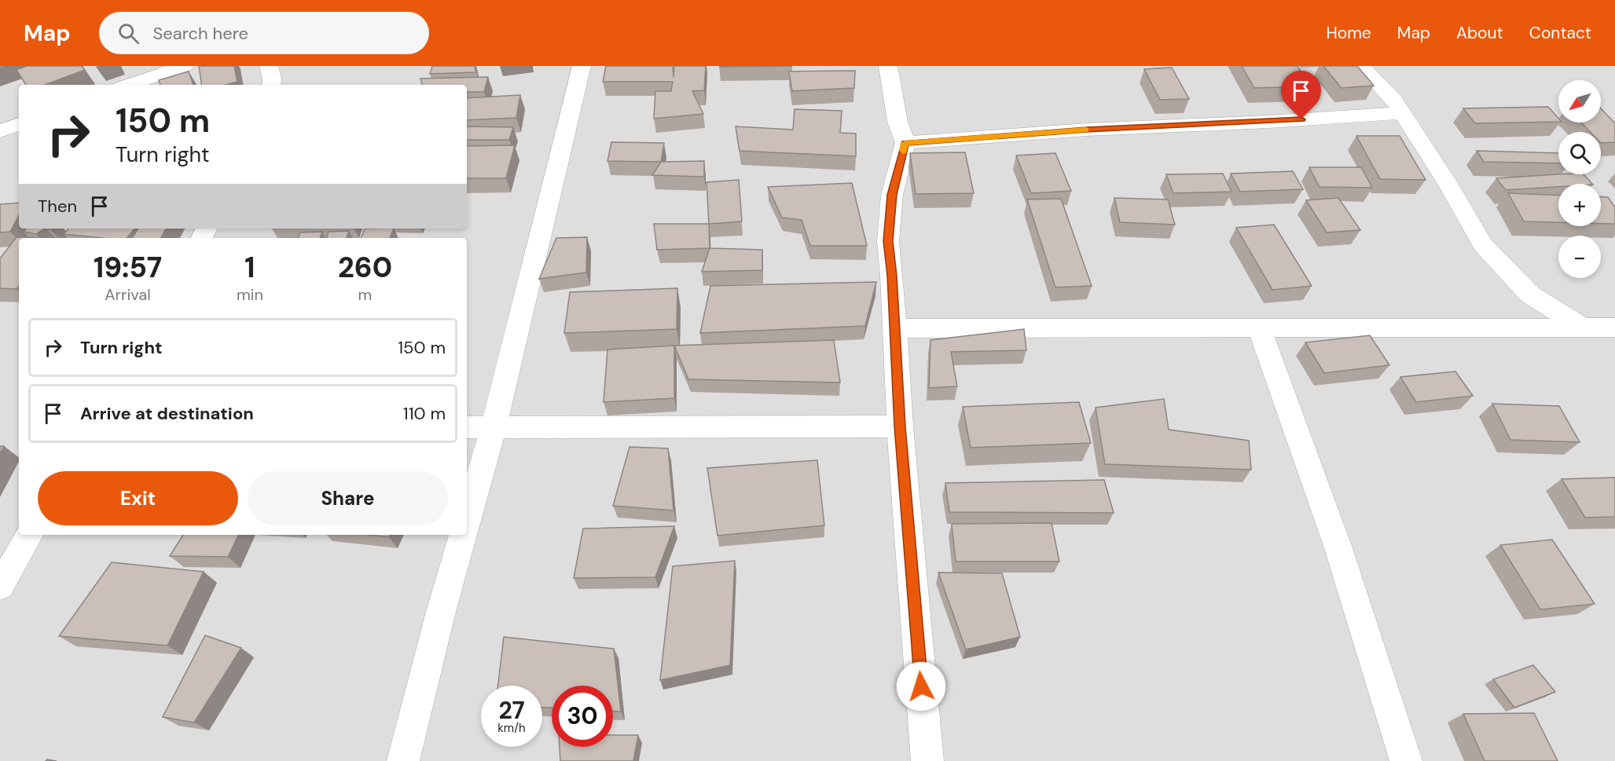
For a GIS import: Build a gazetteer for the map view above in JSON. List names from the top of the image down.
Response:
{
  "north": "bottom left",
  "page": {
    "header": "Map",
    "search": "Search here",
    "nav": [
      "Home",
      "Map",
      "About",
      "Contact"
    ],
    "map_buttons": ["+", "−"],
    "turn": ["150 m", "Turn right"],
    "then": "Then",
    "eta": [
      "19:57",
      "Arrival",
      "1",
      "min",
      "260",
      "m"
    ],
    "list": [
      {
        "name": "Turn right",
        "value": "150 m"
      },
      {
        "name": "Arrive at destination",
        "value": "110 m"
      }
    ],
    "buttons": ["Exit", "Share"],
    "speed": "27 km/h",
    "limit": "30"
  }
}
